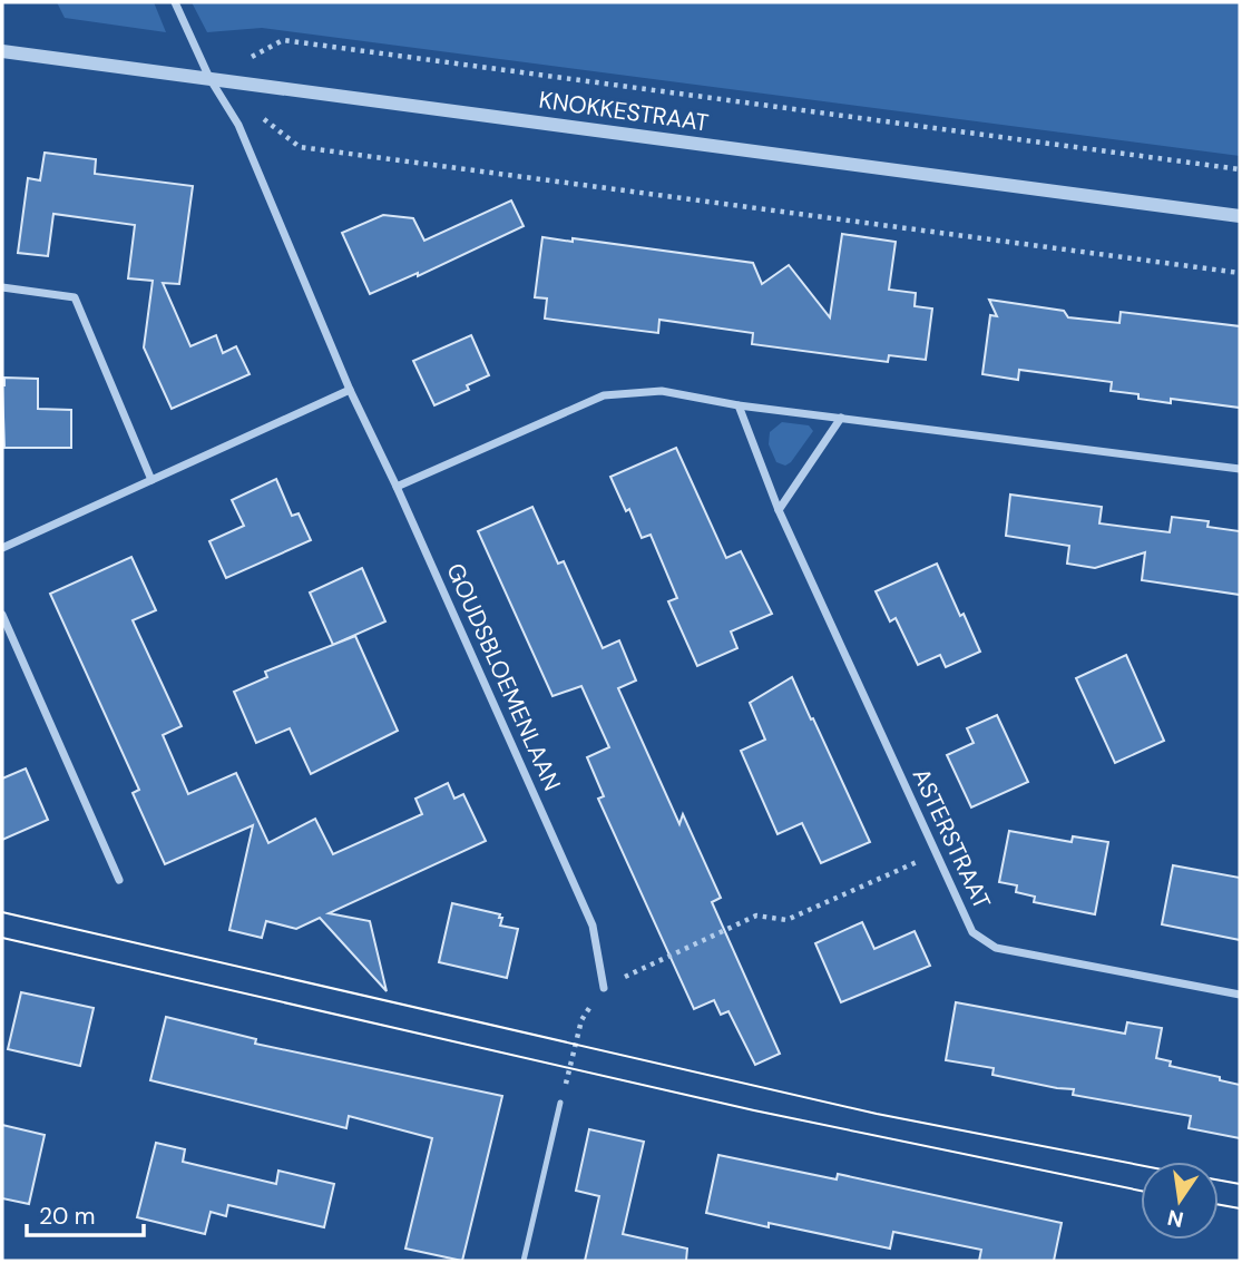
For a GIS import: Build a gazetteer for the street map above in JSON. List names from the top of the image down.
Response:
{
  "streets": {
    "street": ["KNOKKESTRAAT", "GOUDSBLOEMENLAAN", "ASTERSTRAAT"]
  },
  "crossings": [
    ["KNOKKESTRAAT", "GOUDSBLOEMENLAAN"]
  ],
  "scale_bar": "20 m",
  "north": "bottom"
}
